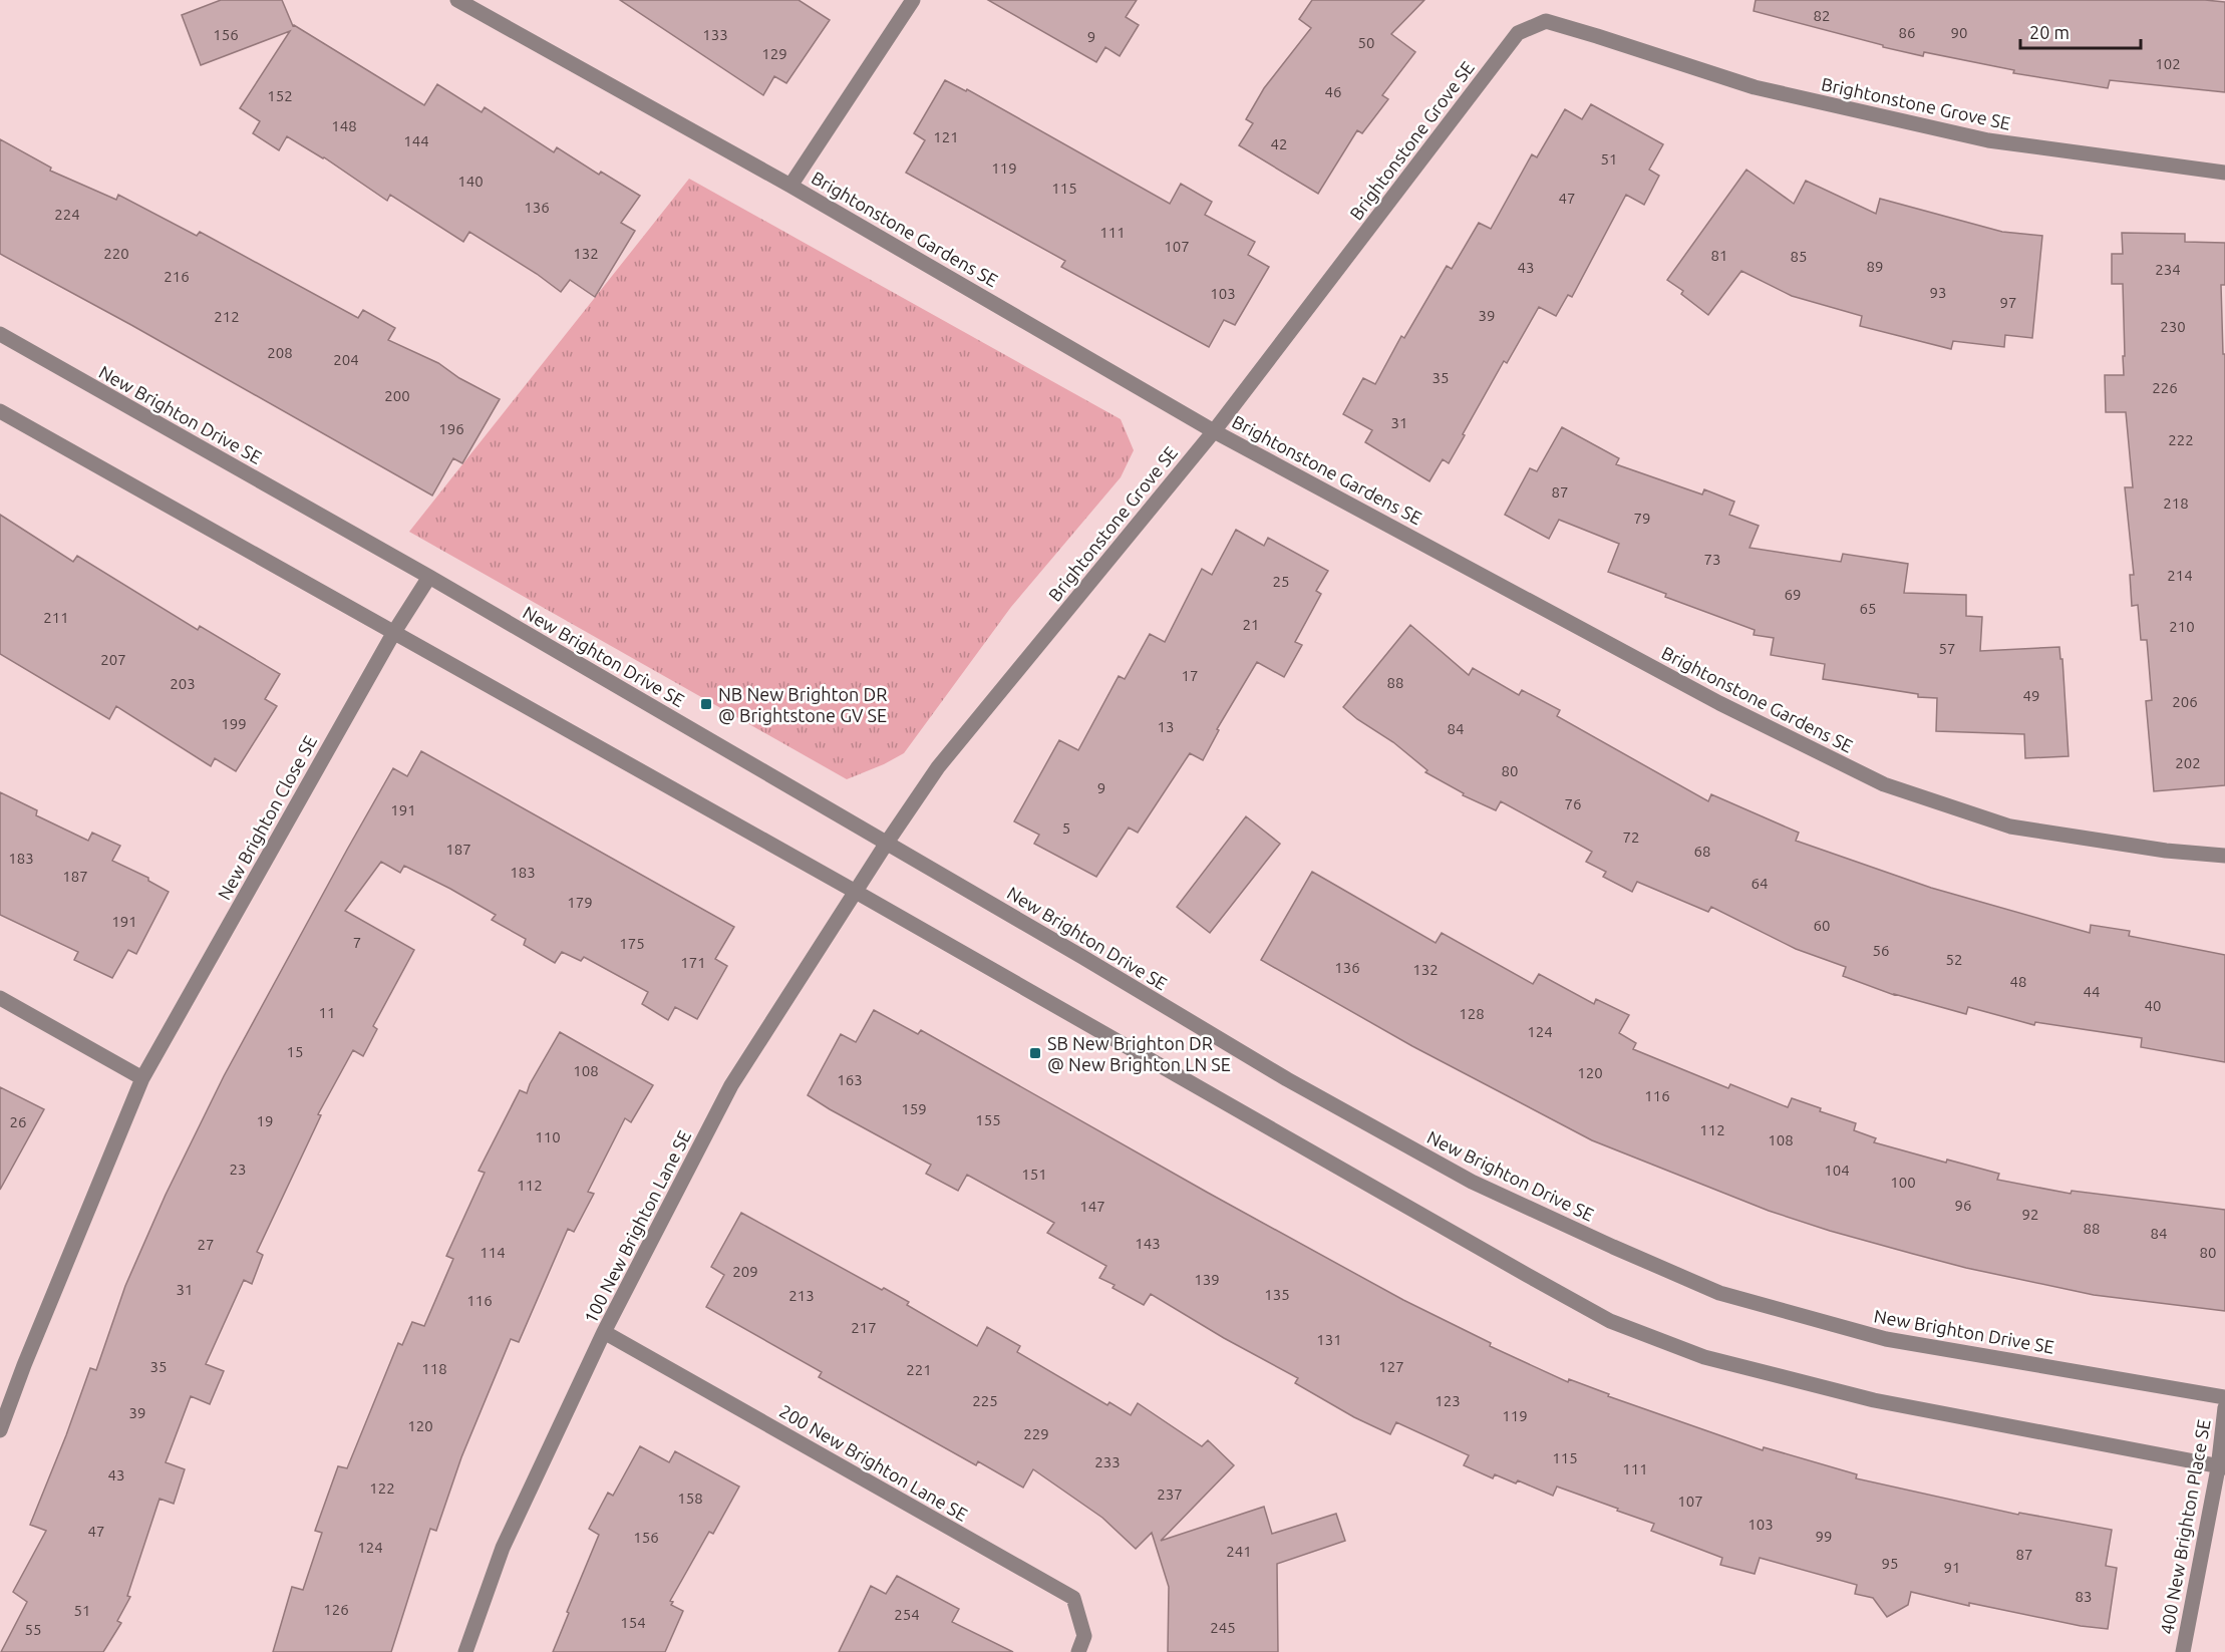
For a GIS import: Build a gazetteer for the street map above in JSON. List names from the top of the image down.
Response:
{
  "streets": {
    "street": [
      "Brightonstone Grove SE",
      "Brightonstone Gardens SE",
      "New Brighton Drive SE",
      "New Brighton Close SE",
      "100 New Brighton Lane SE",
      "200 New Brighton Lane SE",
      "400 New Brighton Place SE"
    ]
  },
  "crossings": [
    ["Brightonstone Grove SE", "Brightonstone Gardens SE"],
    ["Brightonstone Grove SE", "New Brighton Drive SE"],
    ["Brightonstone Grove SE", "100 New Brighton Lane SE"],
    ["New Brighton Drive SE", "New Brighton Close SE"],
    ["New Brighton Drive SE", "100 New Brighton Lane SE"],
    ["100 New Brighton Lane SE", "200 New Brighton Lane SE"]
  ],
  "places": {
    "transit": ["NB New Brighton DR @ Brightstone GV SE", "SB New Brighton DR @ New Brighton LN SE"]
  },
  "house_numbers": [
    "82",
    "86",
    "90",
    "156",
    "133",
    "9",
    "50",
    "129",
    "102",
    "46",
    "152",
    "148",
    "121",
    "144",
    "42",
    "51",
    "119",
    "140",
    "115",
    "47",
    "136",
    "224",
    "111",
    "107",
    "220",
    "132",
    "81",
    "85",
    "89",
    "43",
    "234",
    "216",
    "93",
    "103",
    "97",
    "39",
    "212",
    "230",
    "208",
    "204",
    "35",
    "226",
    "200",
    "31",
    "196",
    "222",
    "87",
    "218",
    "79",
    "73",
    "214",
    "25",
    "69",
    "65",
    "211",
    "21",
    "210",
    "57",
    "207",
    "17",
    "88",
    "203",
    "49",
    "206",
    "199",
    "13",
    "84",
    "202",
    "80",
    "9",
    "76",
    "191",
    "5",
    "72",
    "187",
    "68",
    "183",
    "183",
    "187",
    "64",
    "179",
    "191",
    "60",
    "7",
    "175",
    "56",
    "52",
    "171",
    "136",
    "132",
    "48",
    "44",
    "40",
    "11",
    "128",
    "124",
    "15",
    "108",
    "120",
    "163",
    "116",
    "159",
    "155",
    "19",
    "26",
    "112",
    "110",
    "108",
    "23",
    "104",
    "151",
    "100",
    "112",
    "96",
    "147",
    "92",
    "88",
    "84",
    "143",
    "27",
    "114",
    "80",
    "209",
    "139",
    "31",
    "135",
    "213",
    "116",
    "217",
    "131",
    "35",
    "127",
    "118",
    "221",
    "225",
    "123",
    "39",
    "119",
    "120",
    "229",
    "115",
    "233",
    "111",
    "43",
    "122",
    "237",
    "158",
    "107",
    "103",
    "47",
    "99",
    "156",
    "124",
    "241",
    "87",
    "95",
    "91",
    "83",
    "126",
    "51",
    "254",
    "154",
    "245",
    "55"
  ],
  "scale_bar": "20 m"
}
